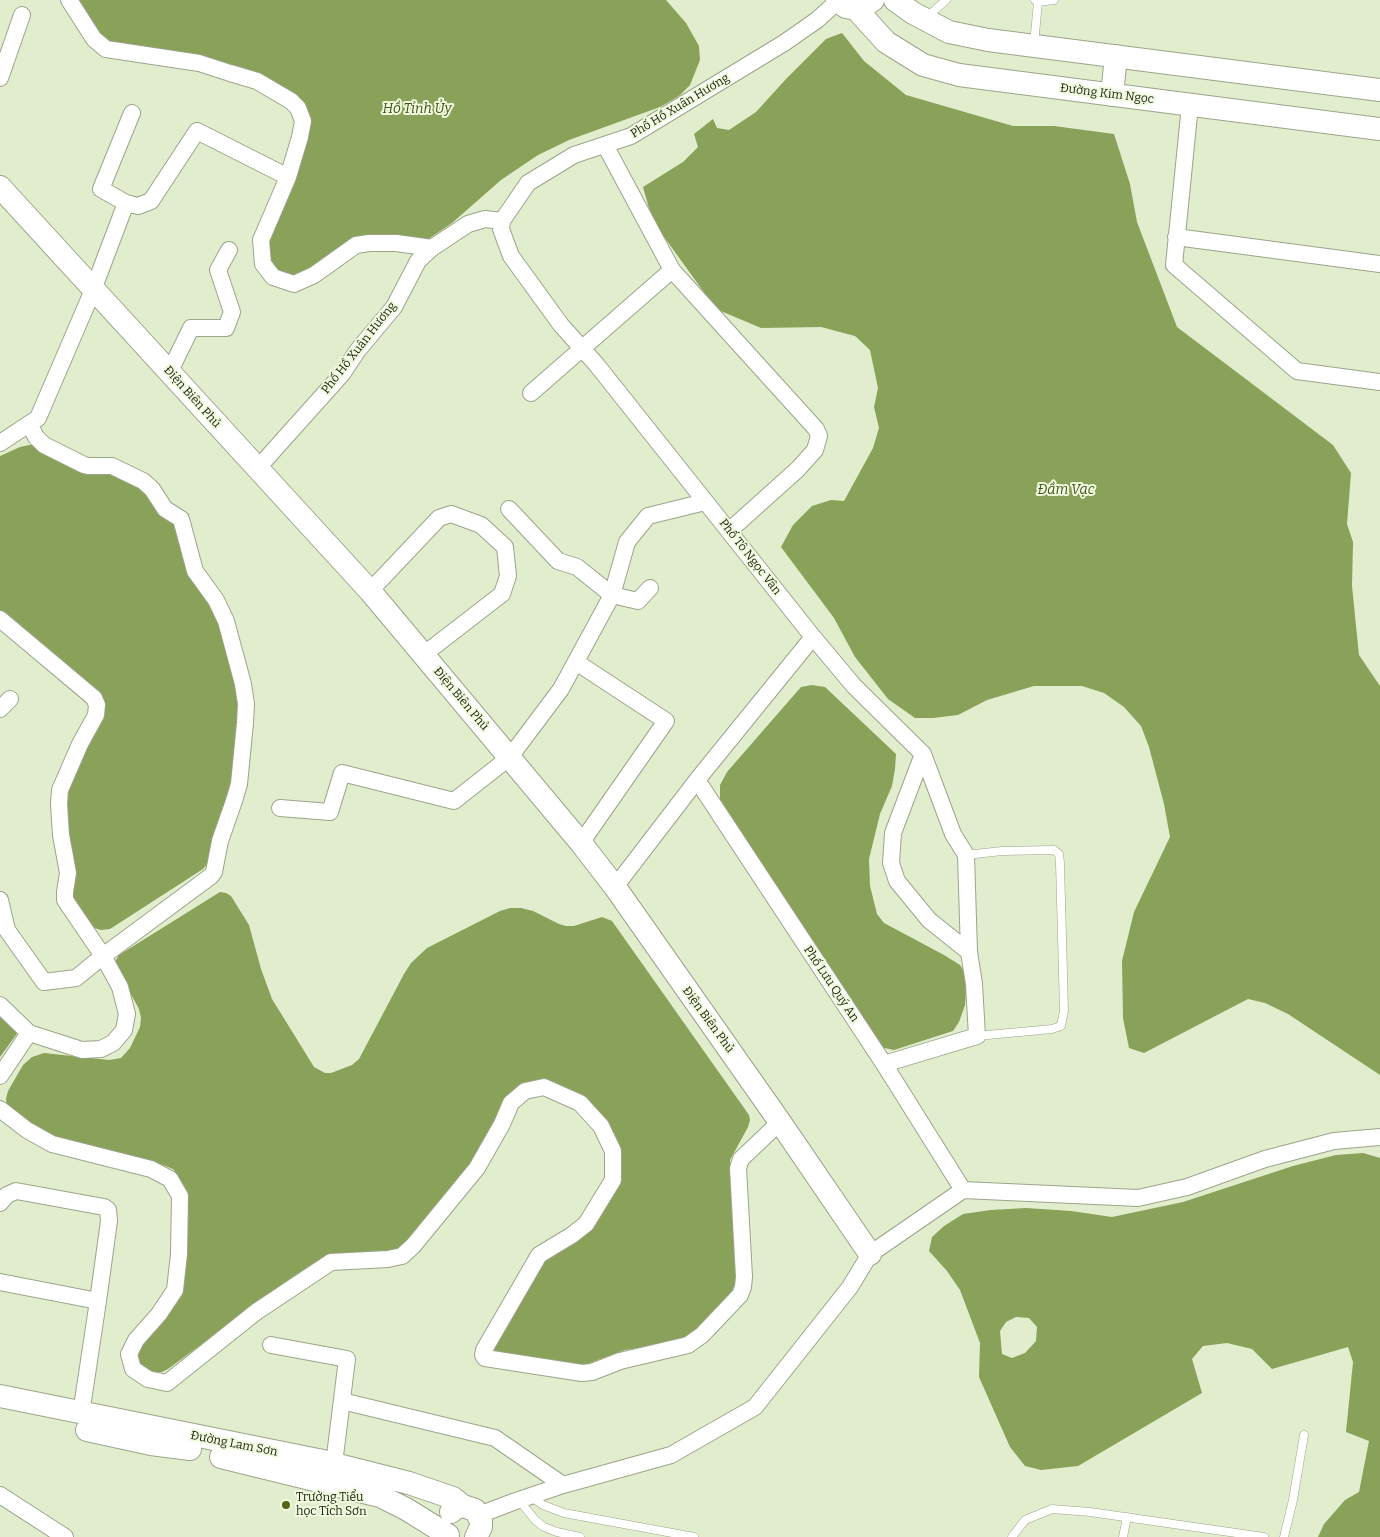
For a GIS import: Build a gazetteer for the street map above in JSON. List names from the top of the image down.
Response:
{
  "streets": {
    "main road": ["Đường Kim Ngọc", "Điện Biên Phủ", "Đường Lam Sơn"],
    "street": ["Phố Hồ Xuân Hương", "Phố Tô Ngọc Vân", "Phố Lưu Quý An"]
  },
  "crossings": [
    ["Đường Kim Ngọc", "Phố Hồ Xuân Hương"],
    ["Phố Hồ Xuân Hương", "Điện Biên Phủ"],
    ["Phố Hồ Xuân Hương", "Phố Tô Ngọc Vân"]
  ],
  "water": ["Hồ Tỉnh Ủy", "Đầm Vạc"],
  "places": ["Trường Tiểu học Tích Sơn"]
}
